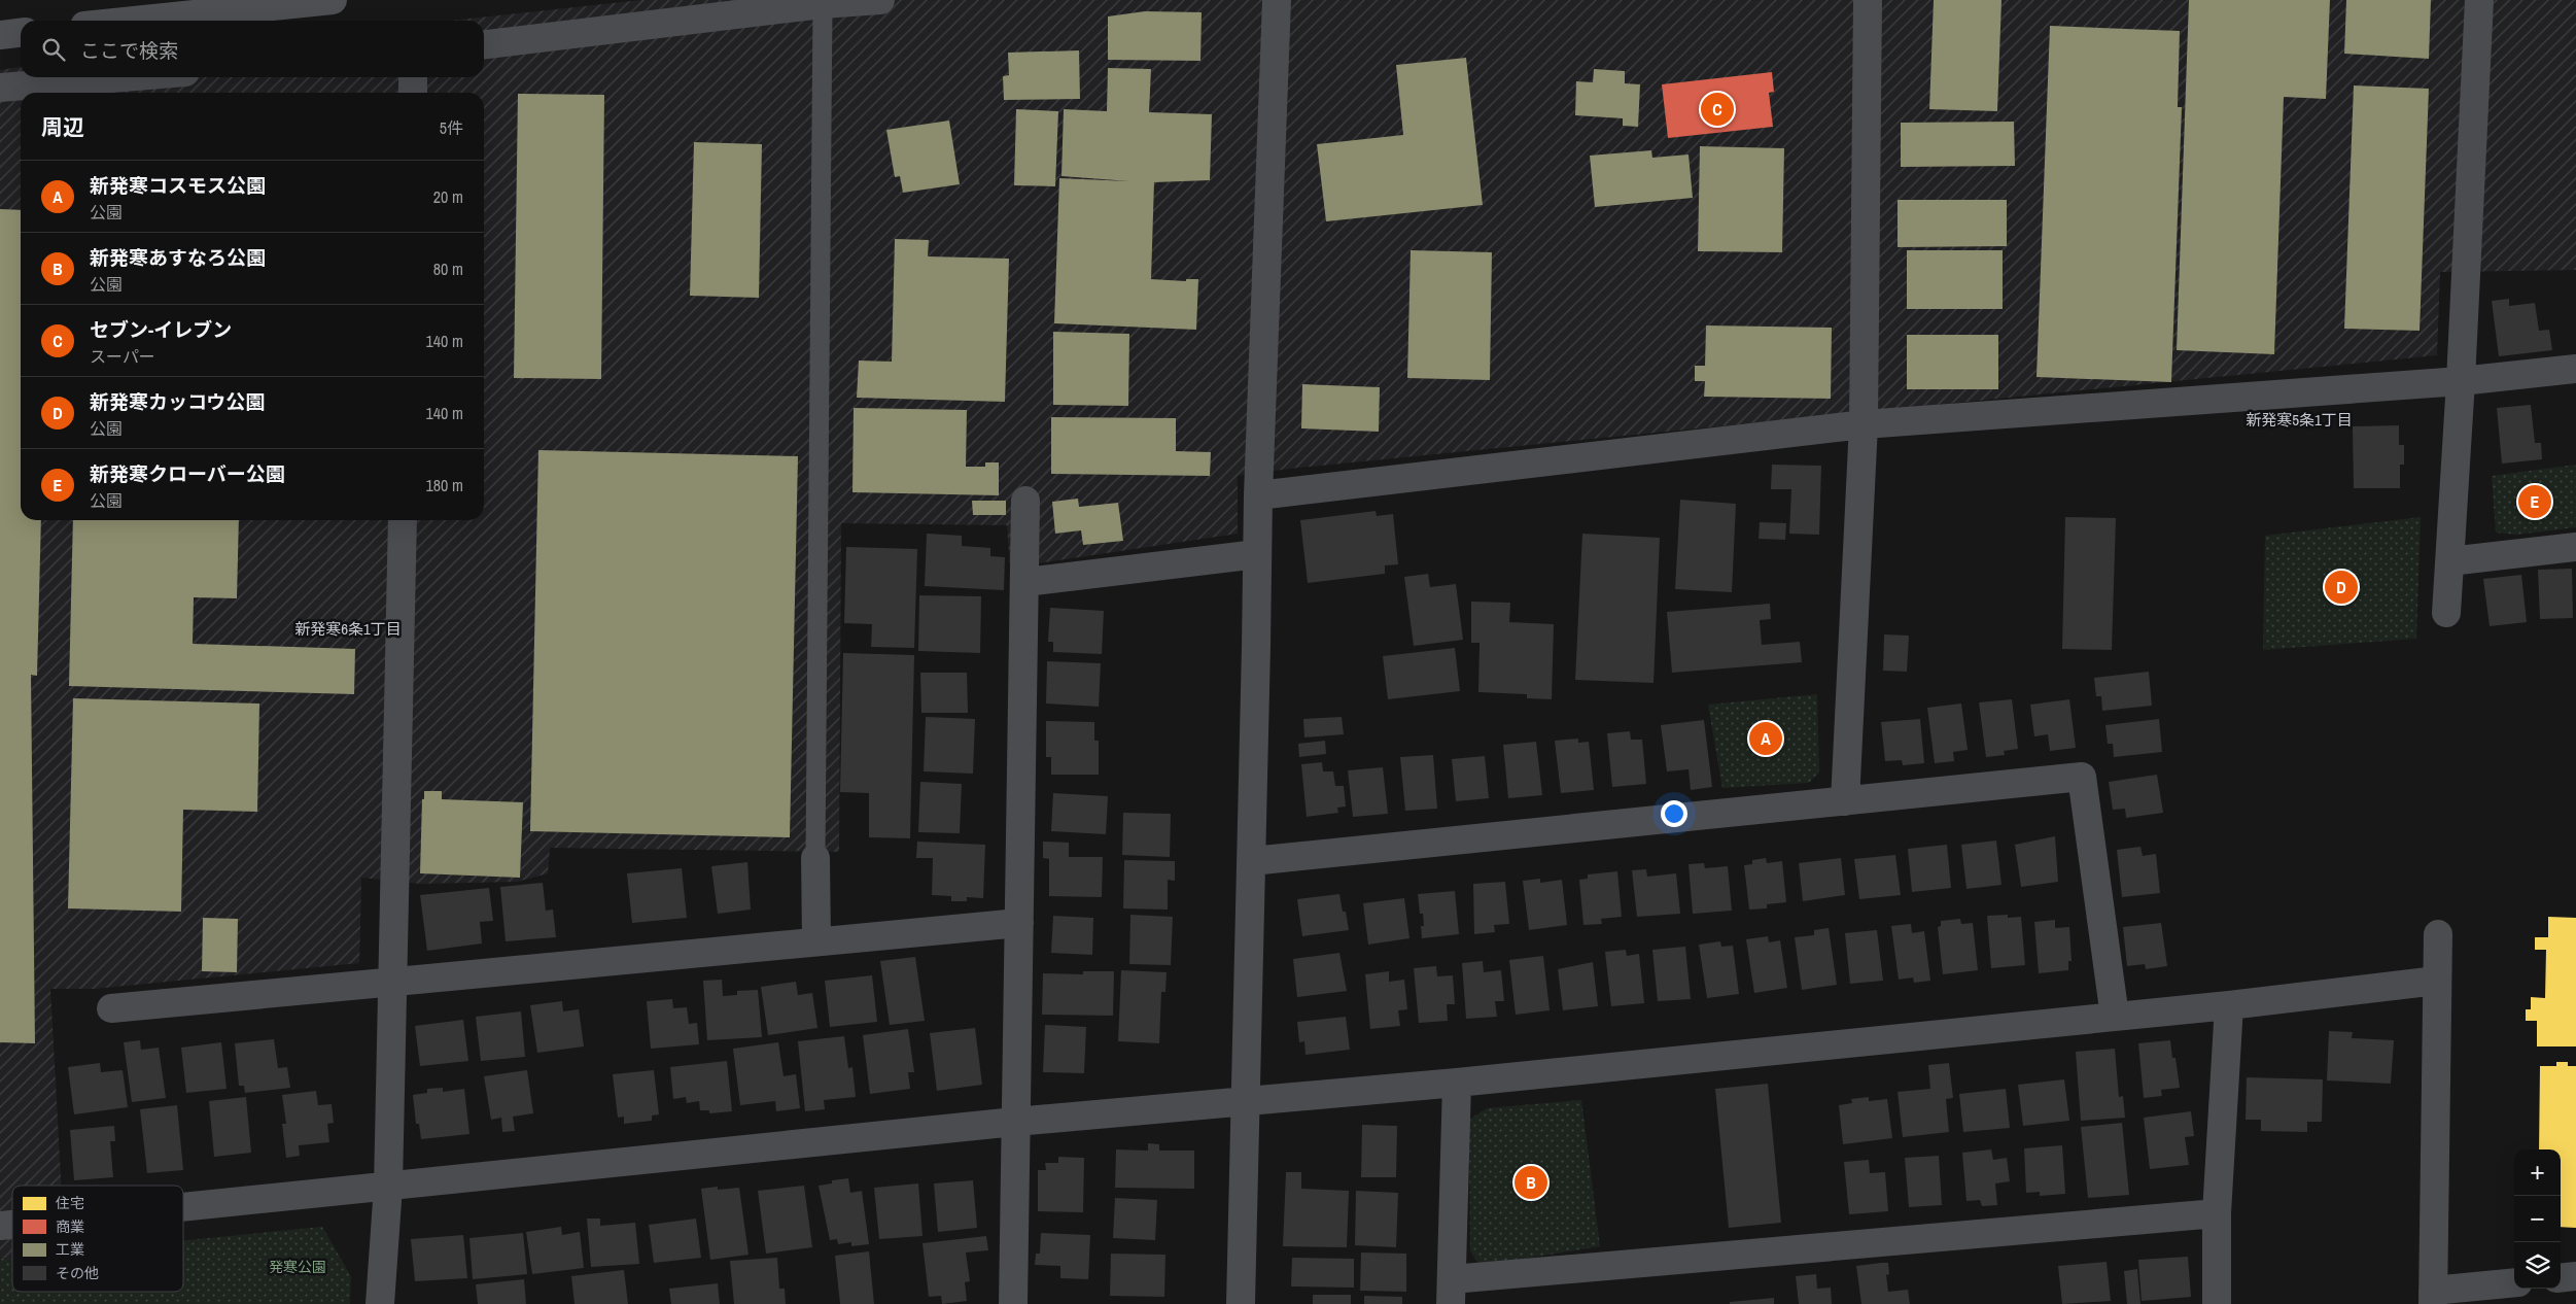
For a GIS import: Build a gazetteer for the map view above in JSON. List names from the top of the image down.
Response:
{
  "districts": ["新発寒5条1丁目", "新発寒6条1丁目"],
  "parks": ["発寒公園"],
  "legend": [
    "住宅",
    "商業",
    "工業",
    "その他"
  ],
  "page": {
    "search": "ここで検索",
    "pins": [
      "C",
      "E",
      "D",
      "A",
      "B"
    ],
    "heading": ["周辺", "5件"],
    "list": [
      {
        "mark": "A",
        "name": "新発寒コスモス公園",
        "note": "公園",
        "value": "20 m"
      },
      {
        "mark": "B",
        "name": "新発寒あすなろ公園",
        "note": "公園",
        "value": "80 m"
      },
      {
        "mark": "C",
        "name": "セブン-イレブン",
        "note": "スーパー",
        "value": "140 m"
      },
      {
        "mark": "D",
        "name": "新発寒カッコウ公園",
        "note": "公園",
        "value": "140 m"
      },
      {
        "mark": "E",
        "name": "新発寒クローバー公園",
        "note": "公園",
        "value": "180 m"
      }
    ],
    "map_buttons": ["+", "−"]
  }
}
